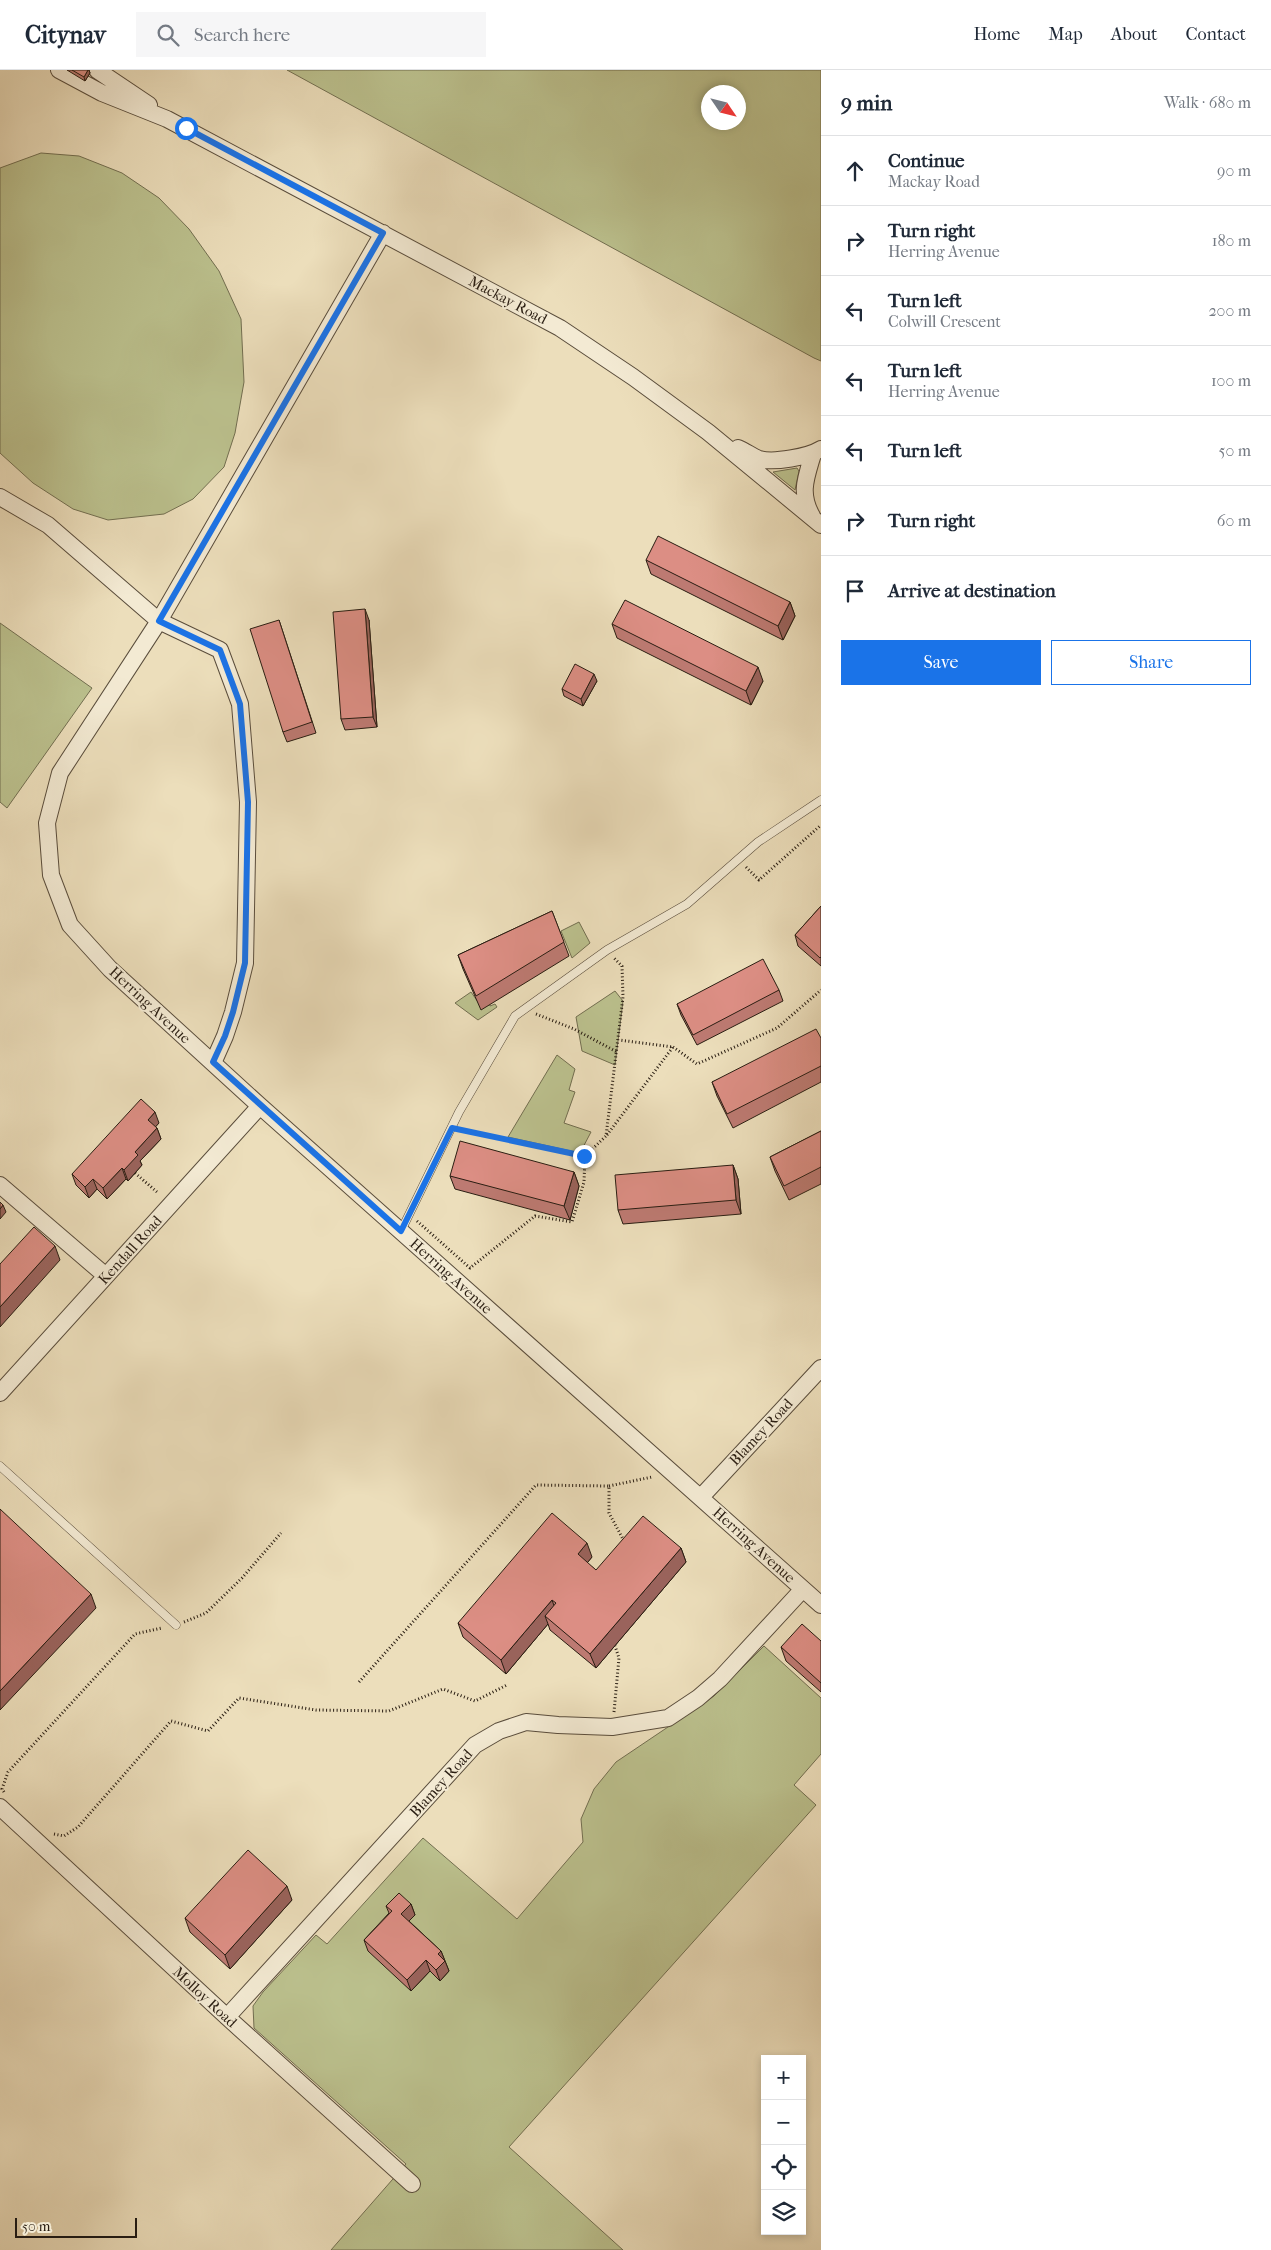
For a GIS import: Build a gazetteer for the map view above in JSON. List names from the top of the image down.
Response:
{
  "streets": {
    "street": [
      "Mackay Road",
      "Herring Avenue",
      "Kendall Road",
      "Blamey Road",
      "Molloy Road"
    ]
  },
  "crossings": [
    ["Mackay Road", "Herring Avenue"],
    ["Herring Avenue", "Kendall Road"],
    ["Herring Avenue", "Blamey Road"],
    ["Blamey Road", "Molloy Road"]
  ],
  "scale_bar": "50 m",
  "north": "bottom right",
  "page": {
    "header": "Citynav",
    "search": "Search here",
    "nav": [
      "Home",
      "Map",
      "About",
      "Contact"
    ],
    "heading": ["9 min", "Walk · 680 m"],
    "list": [
      ["Continue", "Mackay Road", "90 m"],
      ["Turn right", "Herring Avenue", "180 m"],
      ["Turn left", "Colwill Crescent", "200 m"],
      ["Turn left", "Herring Avenue", "100 m"],
      ["Turn left", "50 m"],
      ["Turn right", "60 m"],
      "Arrive at destination"
    ],
    "buttons": ["Save", "Share"],
    "map_buttons": ["+", "−"],
    "scale": "50 m"
  }
}
